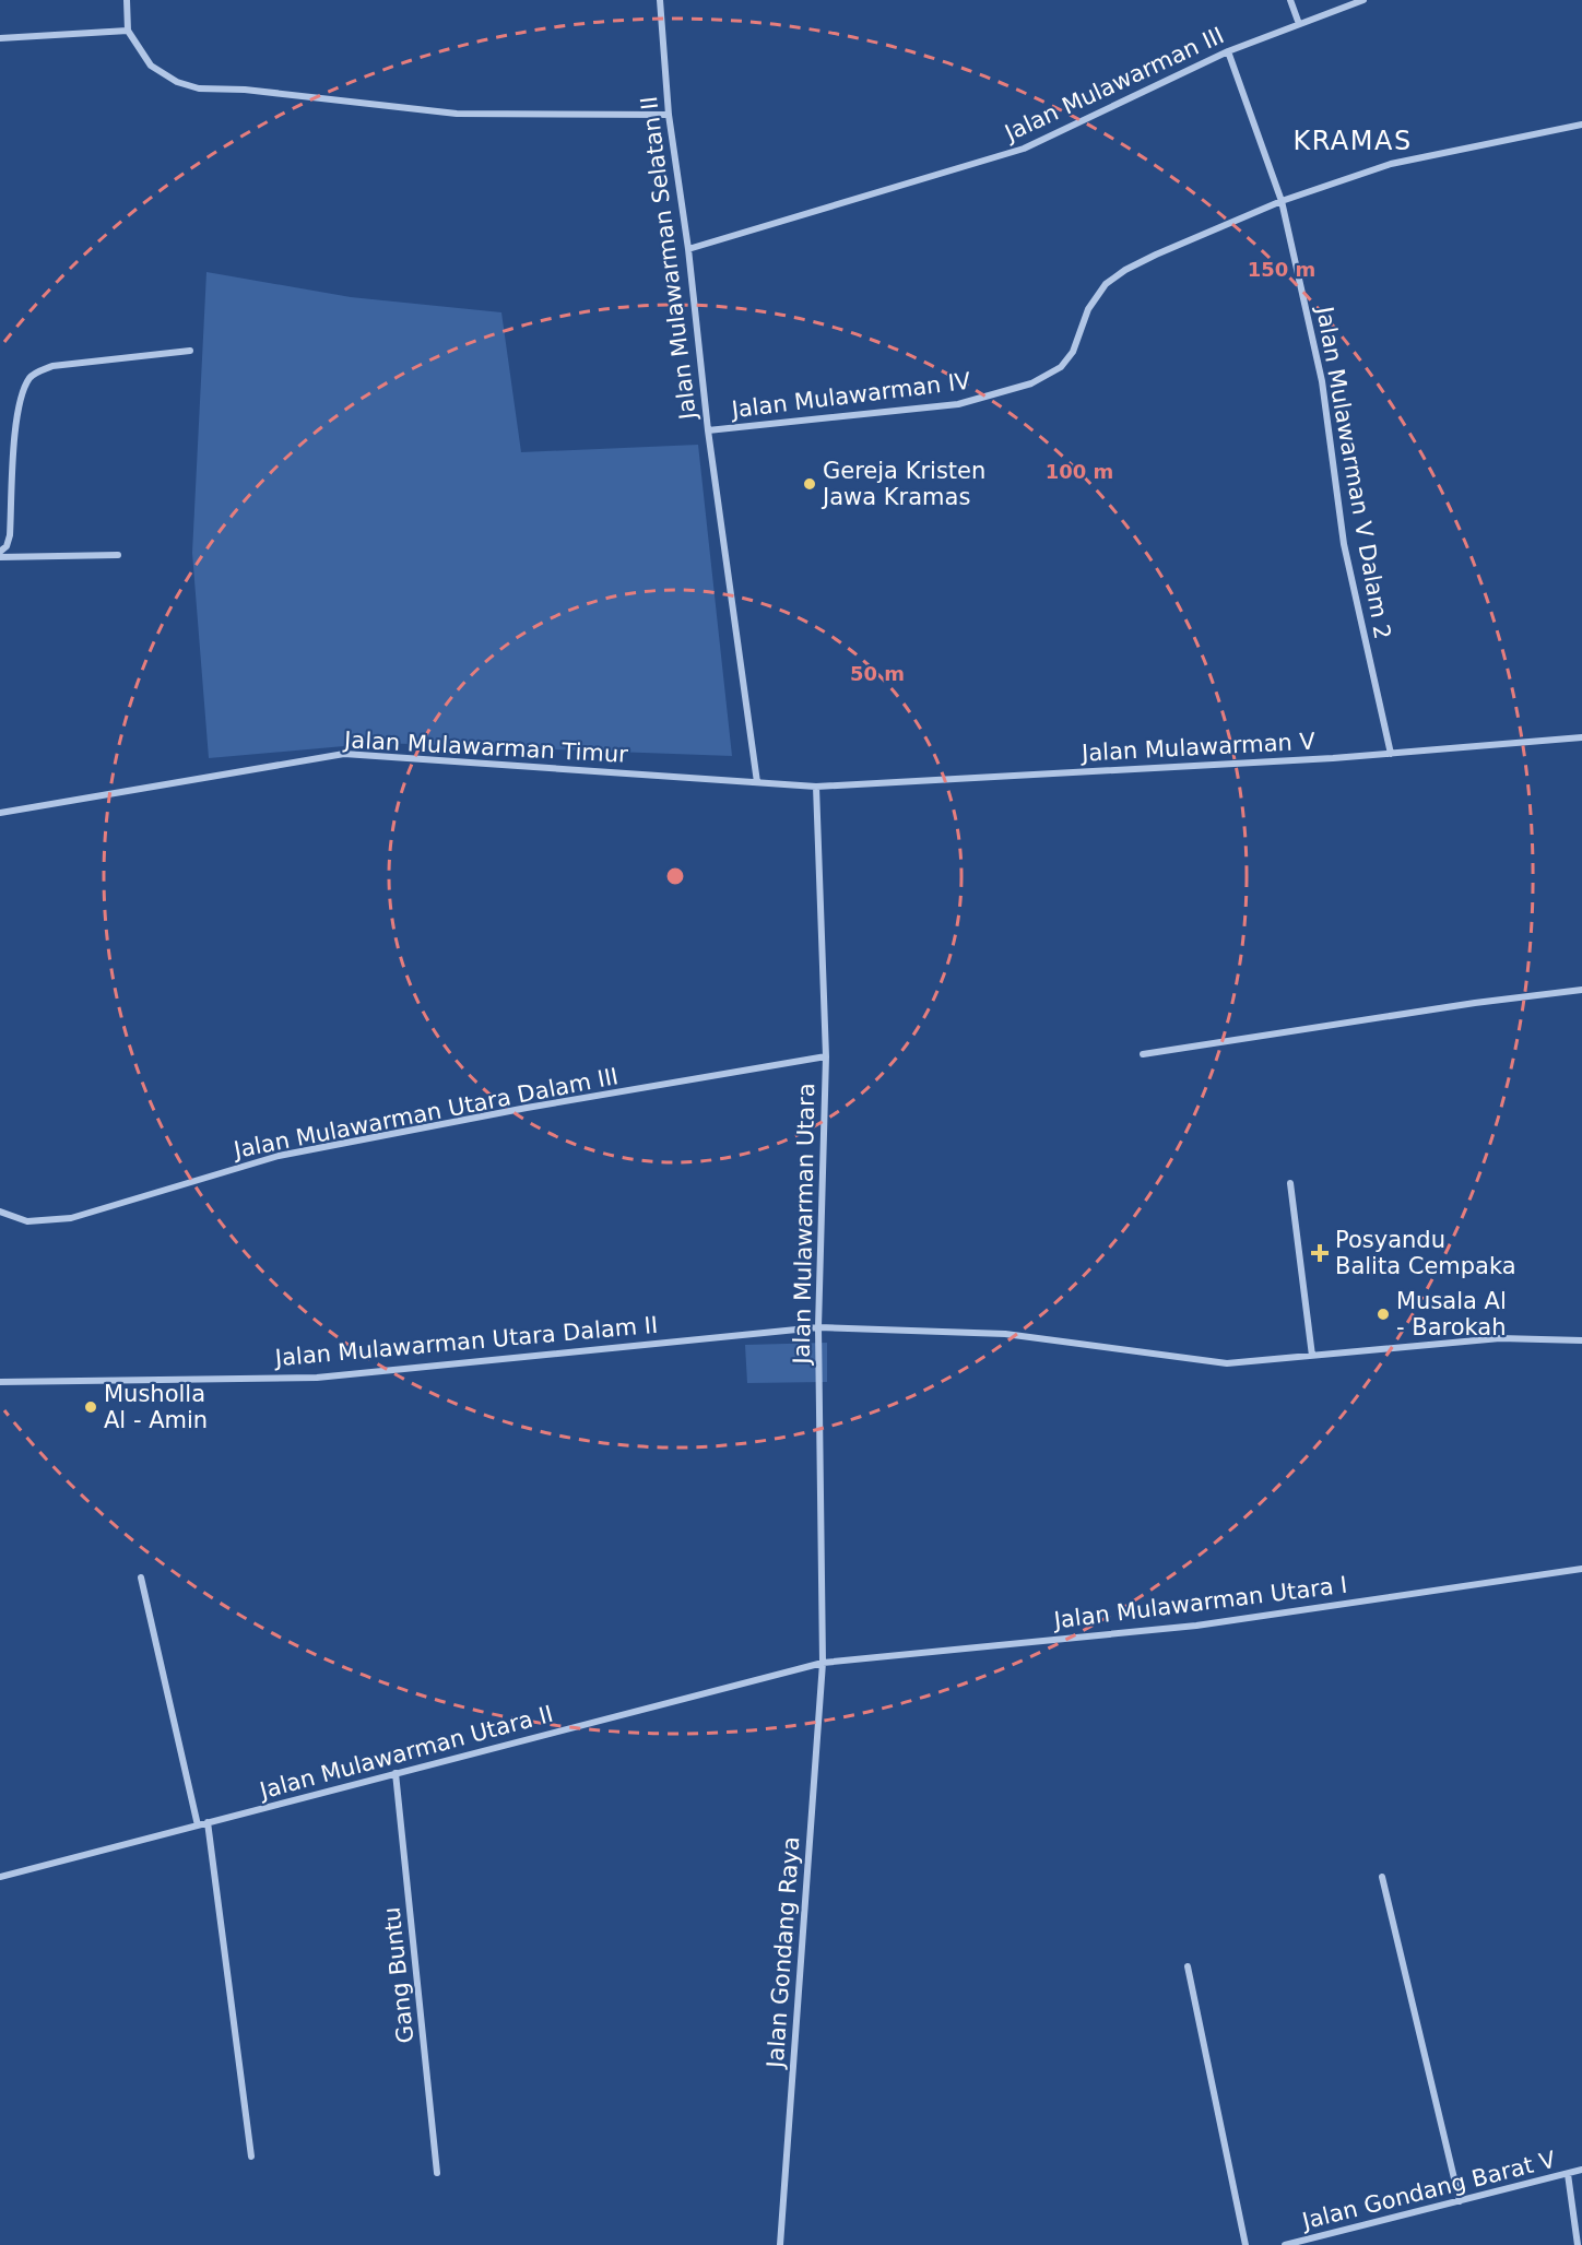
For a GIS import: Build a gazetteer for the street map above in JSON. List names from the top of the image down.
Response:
{
  "streets": {
    "street": [
      "Jalan Mulawarman III",
      "Jalan Mulawarman Selatan II",
      "Jalan Mulawarman IV",
      "Jalan Mulawarman V Dalam 2",
      "Jalan Mulawarman Timur",
      "Jalan Mulawarman V",
      "Jalan Mulawarman Utara Dalam III",
      "Jalan Mulawarman Utara",
      "Jalan Mulawarman Utara Dalam II",
      "Jalan Mulawarman Utara I",
      "Jalan Mulawarman Utara II",
      "Jalan Gondang Raya",
      "Gang Buntu",
      "Jalan Gondang Barat V"
    ]
  },
  "crossings": [
    ["Jalan Mulawarman III", "Jalan Mulawarman Selatan II"],
    ["Jalan Mulawarman III", "Jalan Mulawarman V Dalam 2"],
    ["Jalan Mulawarman Selatan II", "Jalan Mulawarman IV"],
    ["Jalan Mulawarman Selatan II", "Jalan Mulawarman Timur"],
    ["Jalan Mulawarman IV", "Jalan Mulawarman V Dalam 2"],
    ["Jalan Mulawarman V Dalam 2", "Jalan Mulawarman V"],
    ["Jalan Mulawarman Timur", "Jalan Mulawarman V"],
    ["Jalan Mulawarman Timur", "Jalan Mulawarman Utara"],
    ["Jalan Mulawarman V", "Jalan Mulawarman Utara"],
    ["Jalan Mulawarman Utara Dalam III", "Jalan Mulawarman Utara"],
    ["Jalan Mulawarman Utara", "Jalan Mulawarman Utara Dalam II"],
    ["Jalan Mulawarman Utara", "Jalan Mulawarman Utara I"],
    ["Jalan Mulawarman Utara", "Jalan Mulawarman Utara II"],
    ["Jalan Mulawarman Utara", "Jalan Gondang Raya"],
    ["Jalan Mulawarman Utara I", "Jalan Mulawarman Utara II"],
    ["Jalan Mulawarman Utara I", "Jalan Gondang Raya"],
    ["Jalan Mulawarman Utara II", "Jalan Gondang Raya"],
    ["Jalan Mulawarman Utara II", "Gang Buntu"]
  ],
  "districts": ["KRAMAS"],
  "places": {
    "other": ["Gereja Kristen Jawa Kramas", "Musala Al - Barokah", "Musholla Al - Amin"],
    "health": ["Posyandu Balita Cempaka"]
  },
  "rings": ["150 m", "100 m", "50 m"]
}
